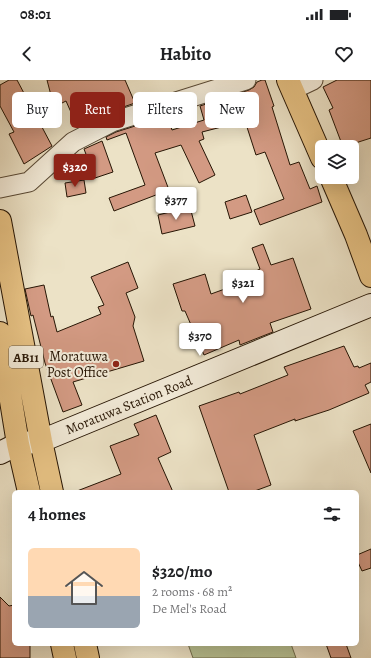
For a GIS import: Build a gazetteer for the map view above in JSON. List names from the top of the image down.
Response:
{
  "streets": {
    "main road": ["AB11"],
    "street": ["Moratuwa Station Road"]
  },
  "crossings": [
    ["AB11", "Moratuwa Station Road"]
  ],
  "places": ["Moratuwa Post Office"],
  "page": {
    "status": "08:01",
    "header": "Habito",
    "chip": [
      "Buy",
      "Rent",
      "Filters",
      "New"
    ],
    "price": [
      "$320",
      "$377",
      "$321",
      "$370"
    ],
    "heading": "4 homes",
    "list": [
      {
        "name": "$320/mo",
        "note": "2 rooms · 68 m² · De Mel's Road"
      }
    ]
  }
}
